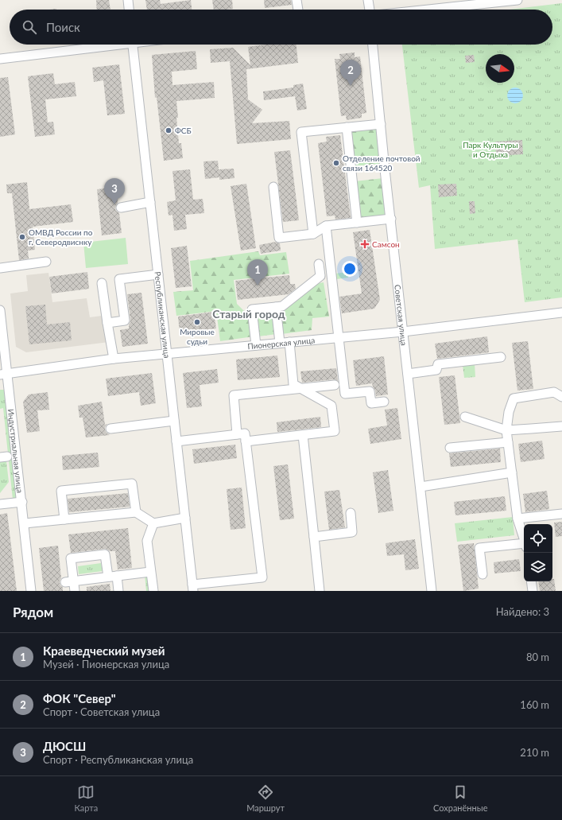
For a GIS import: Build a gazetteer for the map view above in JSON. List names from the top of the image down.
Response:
{
  "streets": {
    "street": [
      "Республиканская улица",
      "Советская улица",
      "Пионерская улица",
      "Индустриальная улица"
    ]
  },
  "crossings": [
    ["Республиканская улица", "Пионерская улица"],
    ["Советская улица", "Пионерская улица"],
    ["Пионерская улица", "Индустриальная улица"]
  ],
  "districts": ["Старый город"],
  "parks": ["Парк Культуры и Отдыха"],
  "places": {
    "other": [
      "ФСБ",
      "Отделение почтовой связи 164520",
      "ОМВД России по г. Северодвиснку",
      "Мировые судьи"
    ],
    "health": ["Самсон"]
  },
  "north": "right",
  "page": {
    "search": "Поиск",
    "pins": ["2", "3", "1"],
    "heading": ["Рядом", "Найдено: 3"],
    "list": [
      {
        "mark": "1",
        "name": "Краеведческий музей",
        "note": "Музей · Пионерская улица",
        "value": "80 m"
      },
      {
        "mark": "2",
        "name": "ФОК \"Север\"",
        "note": "Спорт · Советская улица",
        "value": "160 m"
      },
      {
        "mark": "3",
        "name": "ДЮСШ",
        "note": "Спорт · Республиканская улица",
        "value": "210 m"
      }
    ],
    "nav": ["Карта", "Маршрут", "Сохранённые"]
  }
}
